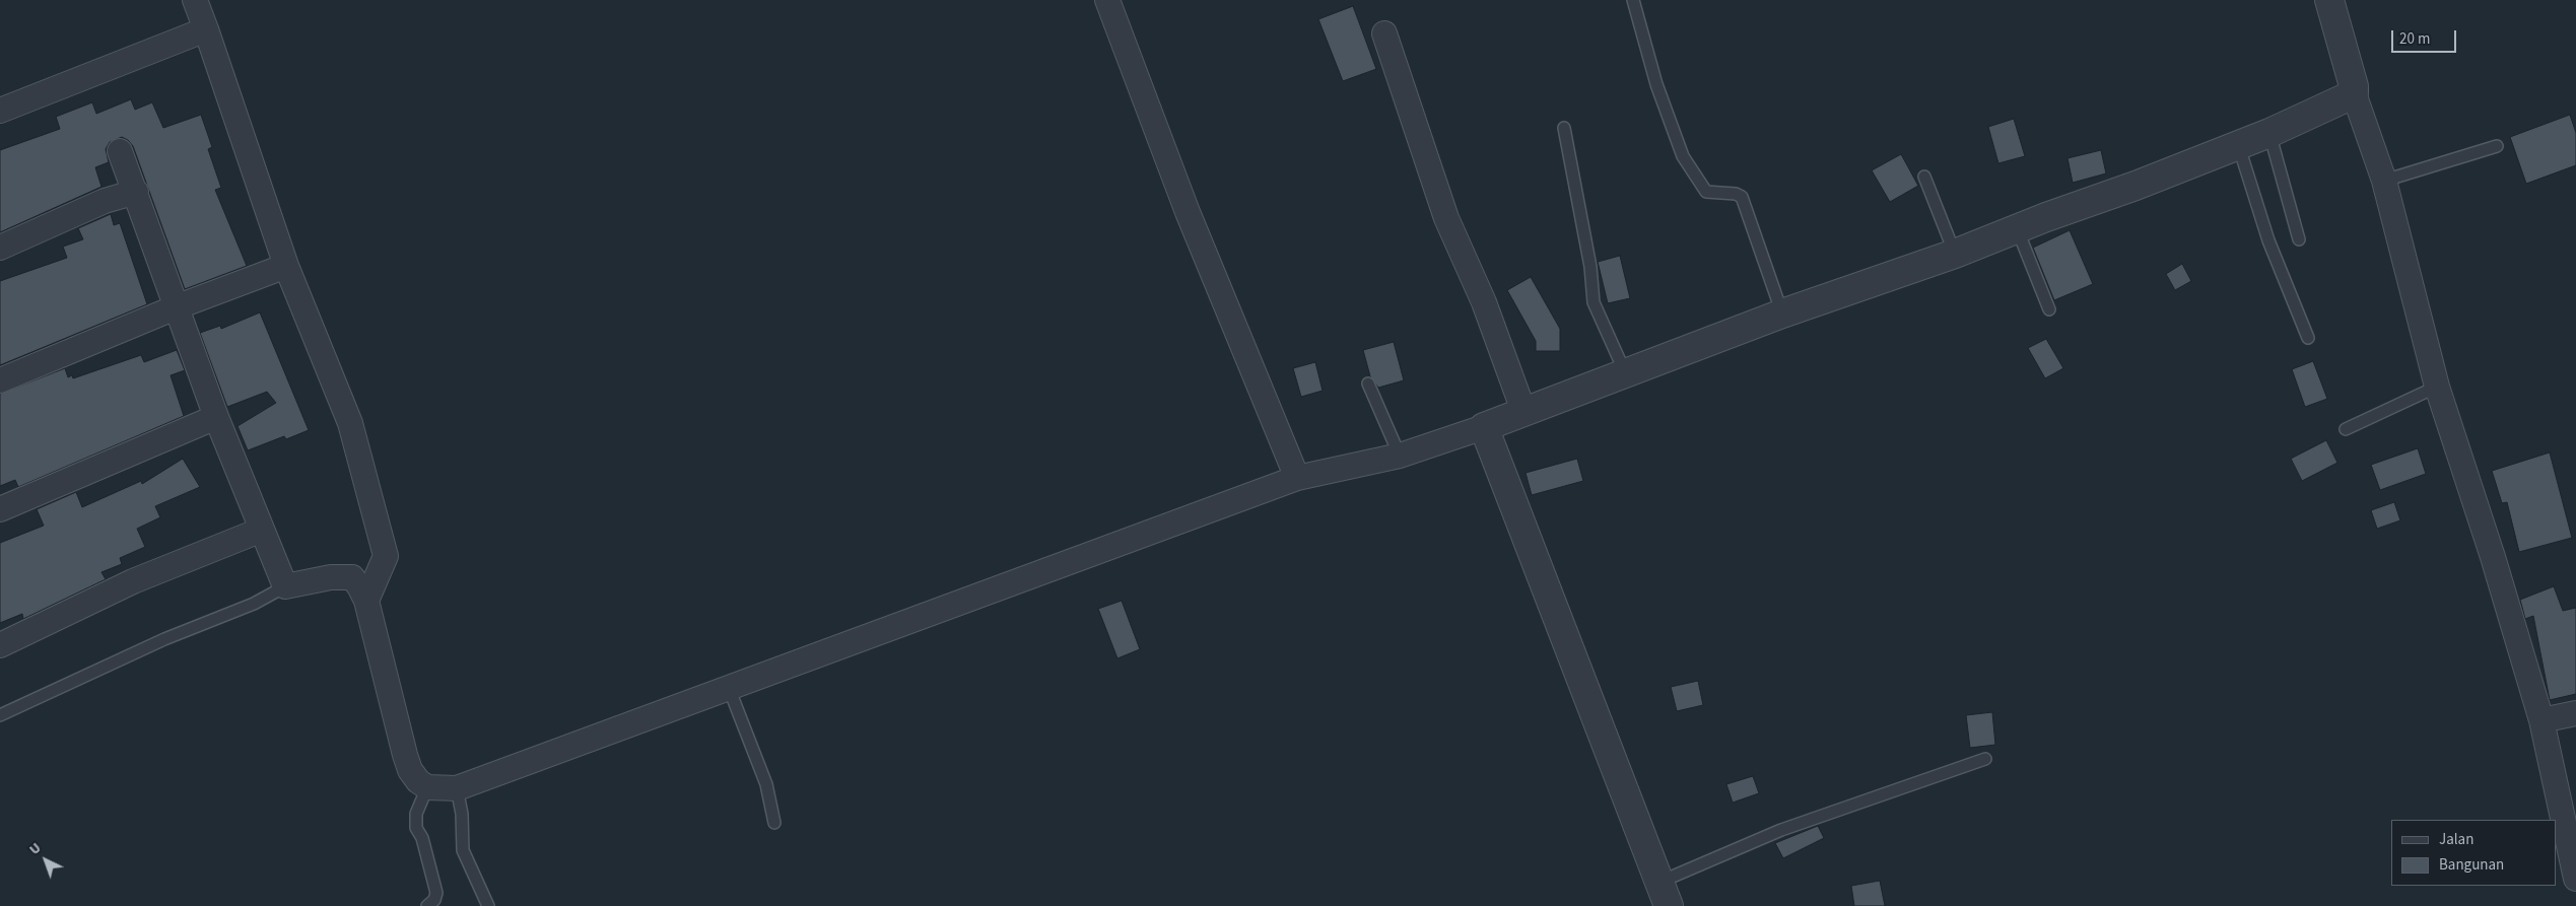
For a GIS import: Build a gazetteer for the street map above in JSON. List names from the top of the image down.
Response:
{
  "legend": ["Jalan", "Bangunan"],
  "scale_bar": "20 m",
  "north": "top left"
}
